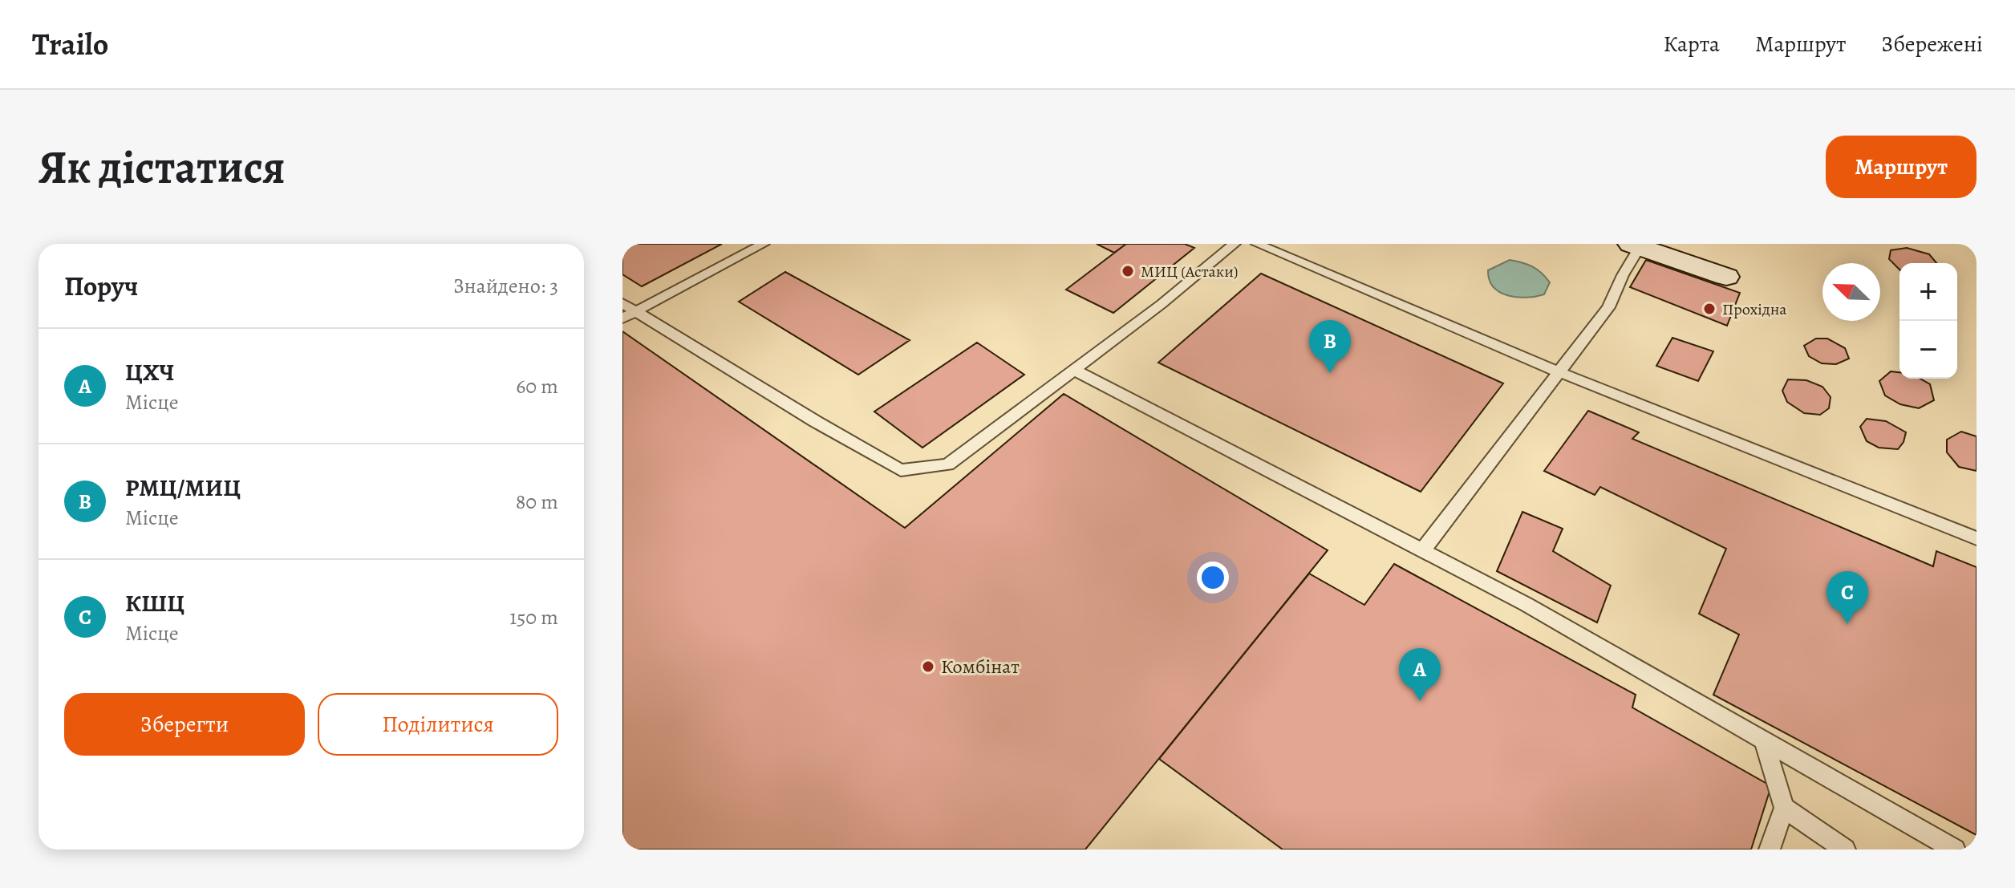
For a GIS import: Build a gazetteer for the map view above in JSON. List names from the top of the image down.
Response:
{
  "places": ["МИЦ (Астаки)", "Прохідна", "Комбінат"],
  "north": "top left",
  "page": {
    "header": "Trailo",
    "nav": ["Карта", "Маршрут", "Збережені"],
    "buttons": [
      "Маршрут",
      ["Зберегти", "Поділитися"]
    ],
    "title": "Як дістатися",
    "heading": ["Поруч", "Знайдено: 3"],
    "map_buttons": ["+", "−"],
    "pins": ["B", "C", "A"],
    "list": [
      {
        "mark": "A",
        "name": "ЦХЧ",
        "note": "Місце",
        "value": "60 m"
      },
      {
        "mark": "B",
        "name": "РМЦ/МИЦ",
        "note": "Місце",
        "value": "80 m"
      },
      {
        "mark": "C",
        "name": "КШЦ",
        "note": "Місце",
        "value": "150 m"
      }
    ]
  }
}
